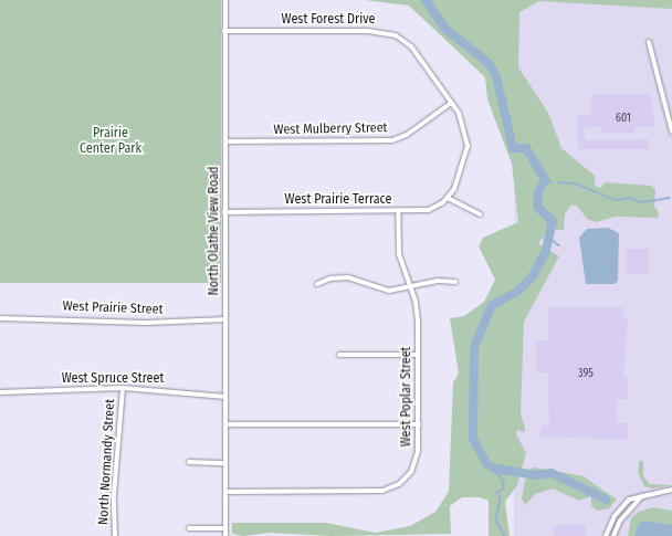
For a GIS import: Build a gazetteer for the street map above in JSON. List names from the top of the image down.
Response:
{
  "streets": {
    "street": [
      "West Forest Drive",
      "West Mulberry Street",
      "West Prairie Terrace",
      "North Olathe View Road",
      "West Prairie Street",
      "West Spruce Street",
      "West Poplar Street",
      "North Normandy Street"
    ]
  },
  "crossings": [
    ["West Forest Drive", "West Mulberry Street"],
    ["West Forest Drive", "West Prairie Terrace"],
    ["West Forest Drive", "North Olathe View Road"],
    ["West Mulberry Street", "West Prairie Terrace"],
    ["West Mulberry Street", "North Olathe View Road"],
    ["West Prairie Terrace", "North Olathe View Road"],
    ["West Prairie Terrace", "West Poplar Street"],
    ["North Olathe View Road", "West Prairie Street"],
    ["North Olathe View Road", "West Spruce Street"],
    ["North Olathe View Road", "West Poplar Street"],
    ["West Spruce Street", "North Normandy Street"]
  ],
  "parks": ["Prairie Center Park"],
  "house_numbers": ["601", "395"]
}
